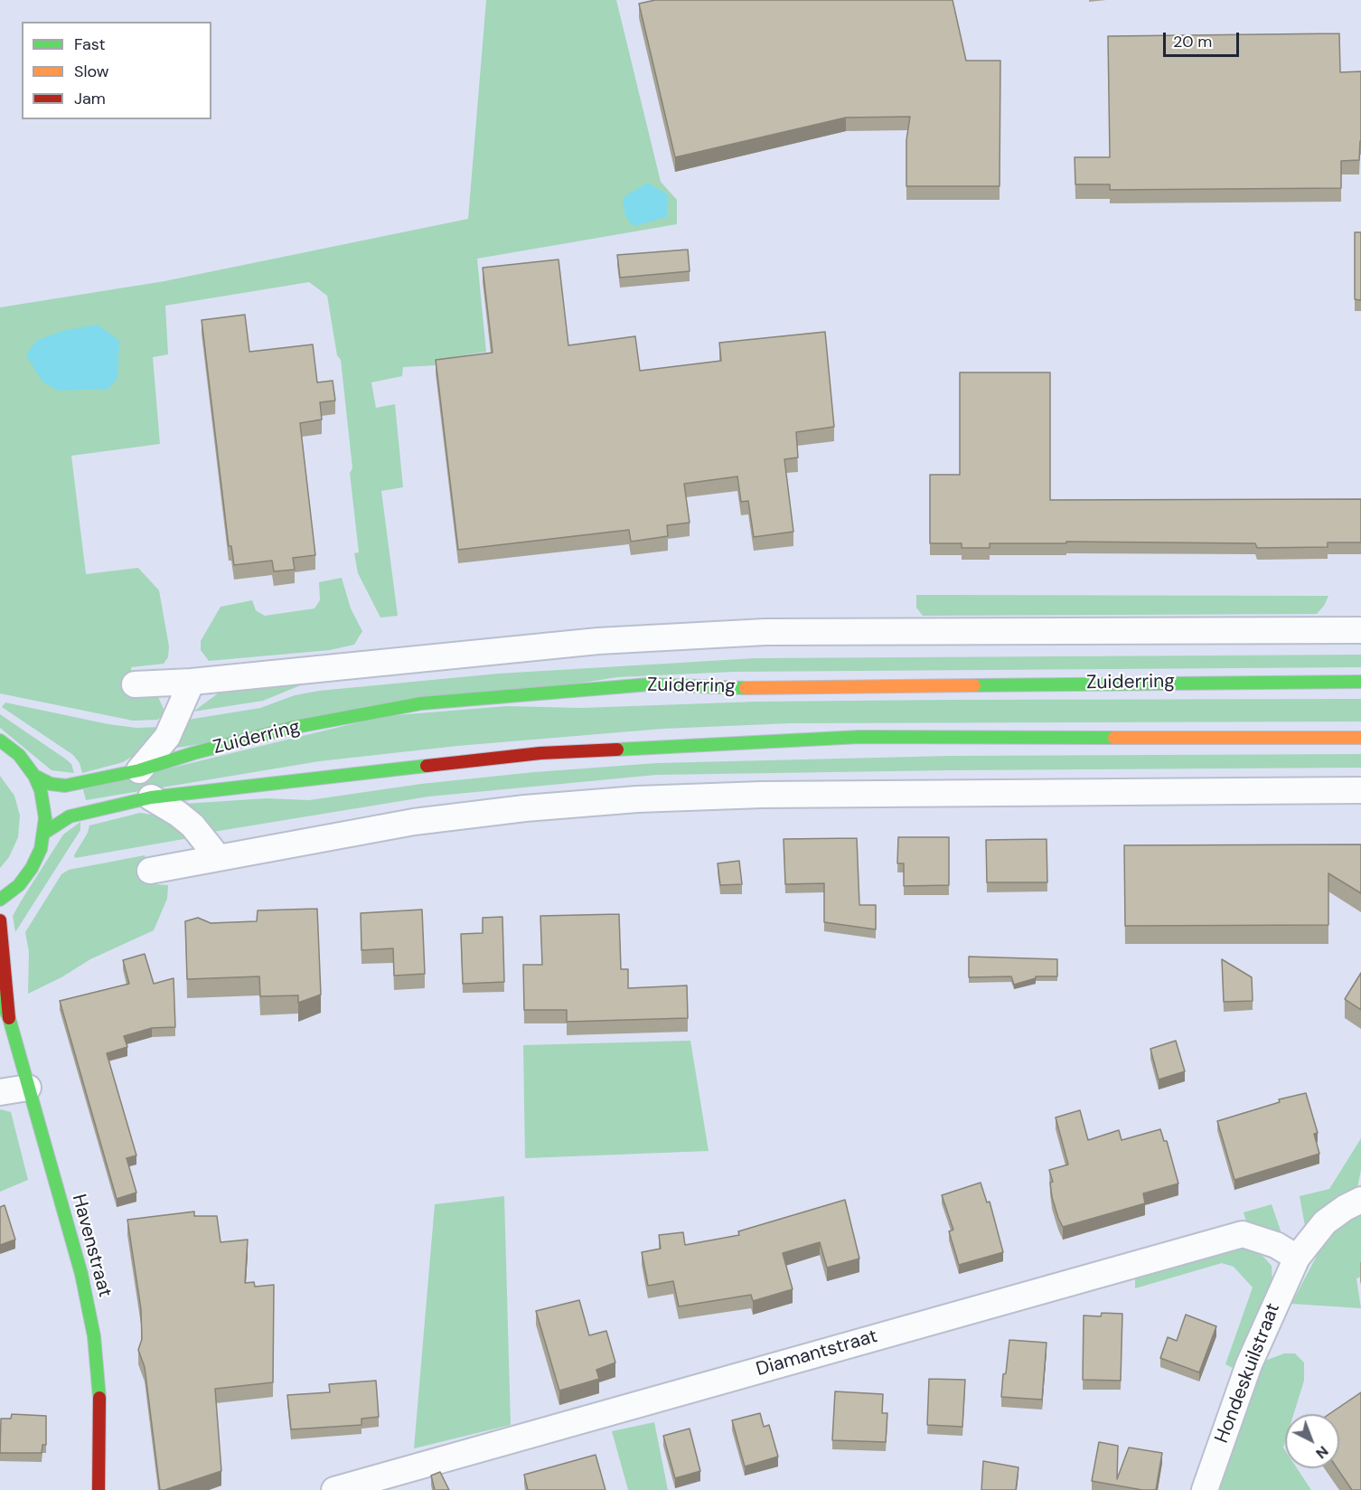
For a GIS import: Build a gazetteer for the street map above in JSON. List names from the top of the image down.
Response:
{
  "streets": {
    "main road": ["Zuiderring", "Havenstraat"],
    "street": ["Diamantstraat", "Hondeskuilstraat"]
  },
  "crossings": [
    ["Diamantstraat", "Hondeskuilstraat"]
  ],
  "legend": ["Fast", "Slow", "Jam"],
  "scale_bar": "20 m",
  "north": "bottom right"
}
